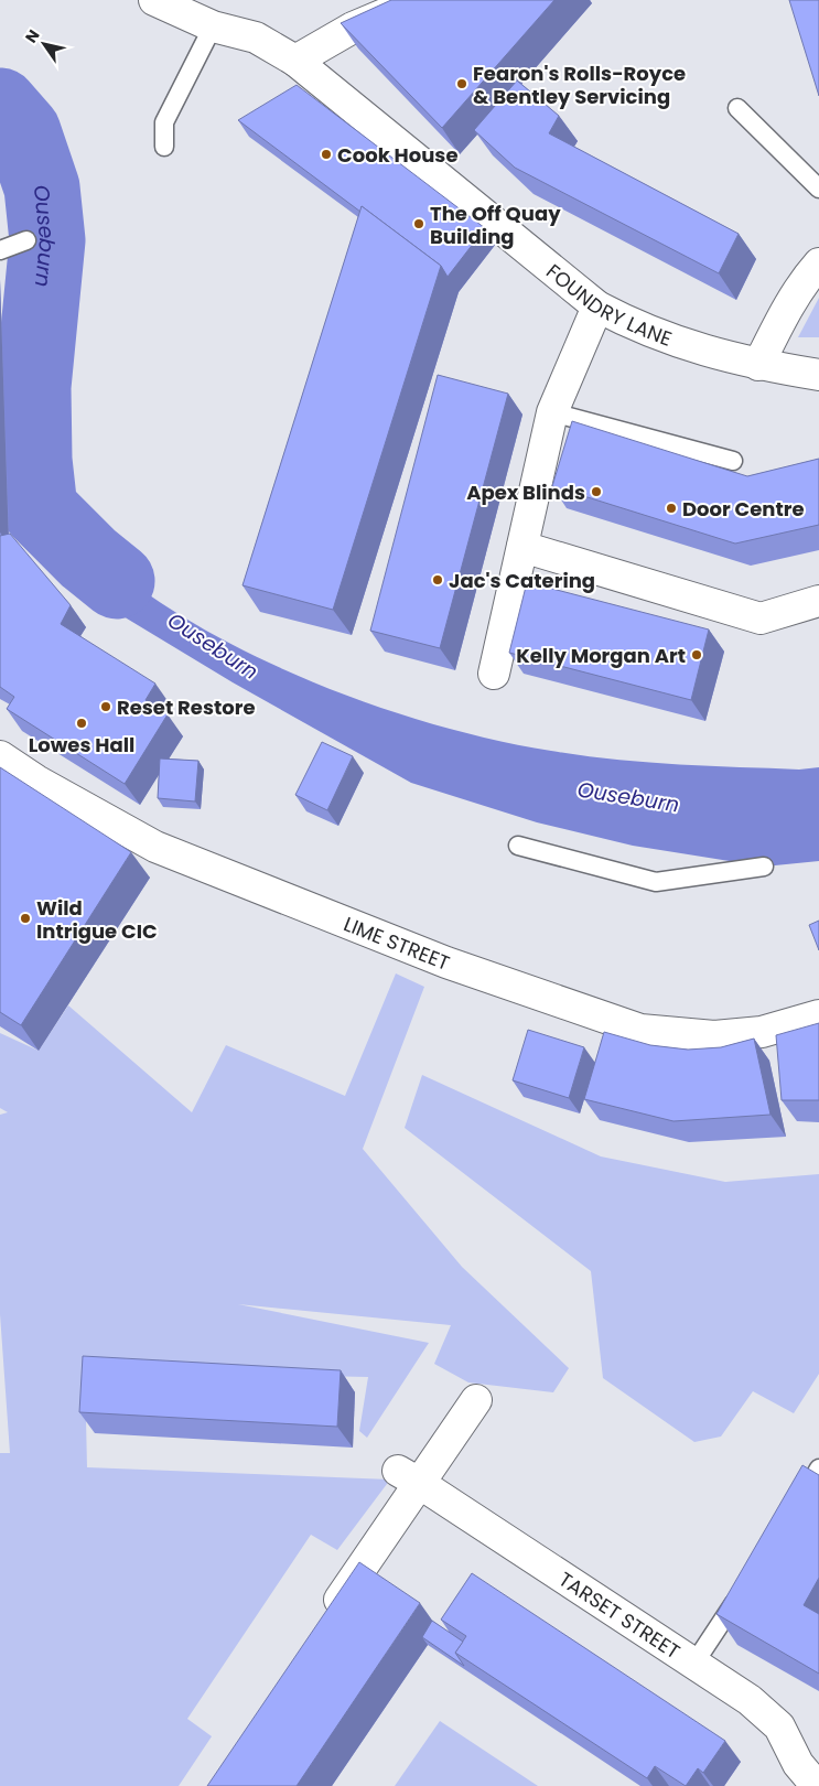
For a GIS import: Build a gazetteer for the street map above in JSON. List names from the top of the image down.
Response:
{
  "streets": {
    "street": ["FOUNDRY LANE", "LIME STREET", "TARSET STREET"]
  },
  "water": ["Ouseburn"],
  "places": [
    "Fearon's Rolls-Royce & Bentley Servicing",
    "Cook House",
    "The Off Quay Building",
    "Apex Blinds",
    "Door Centre",
    "Jac's Catering",
    "Kelly Morgan Art",
    "Reset Restore",
    "Lowes Hall",
    "Wild Intrigue CIC"
  ],
  "north": "top left"
}
